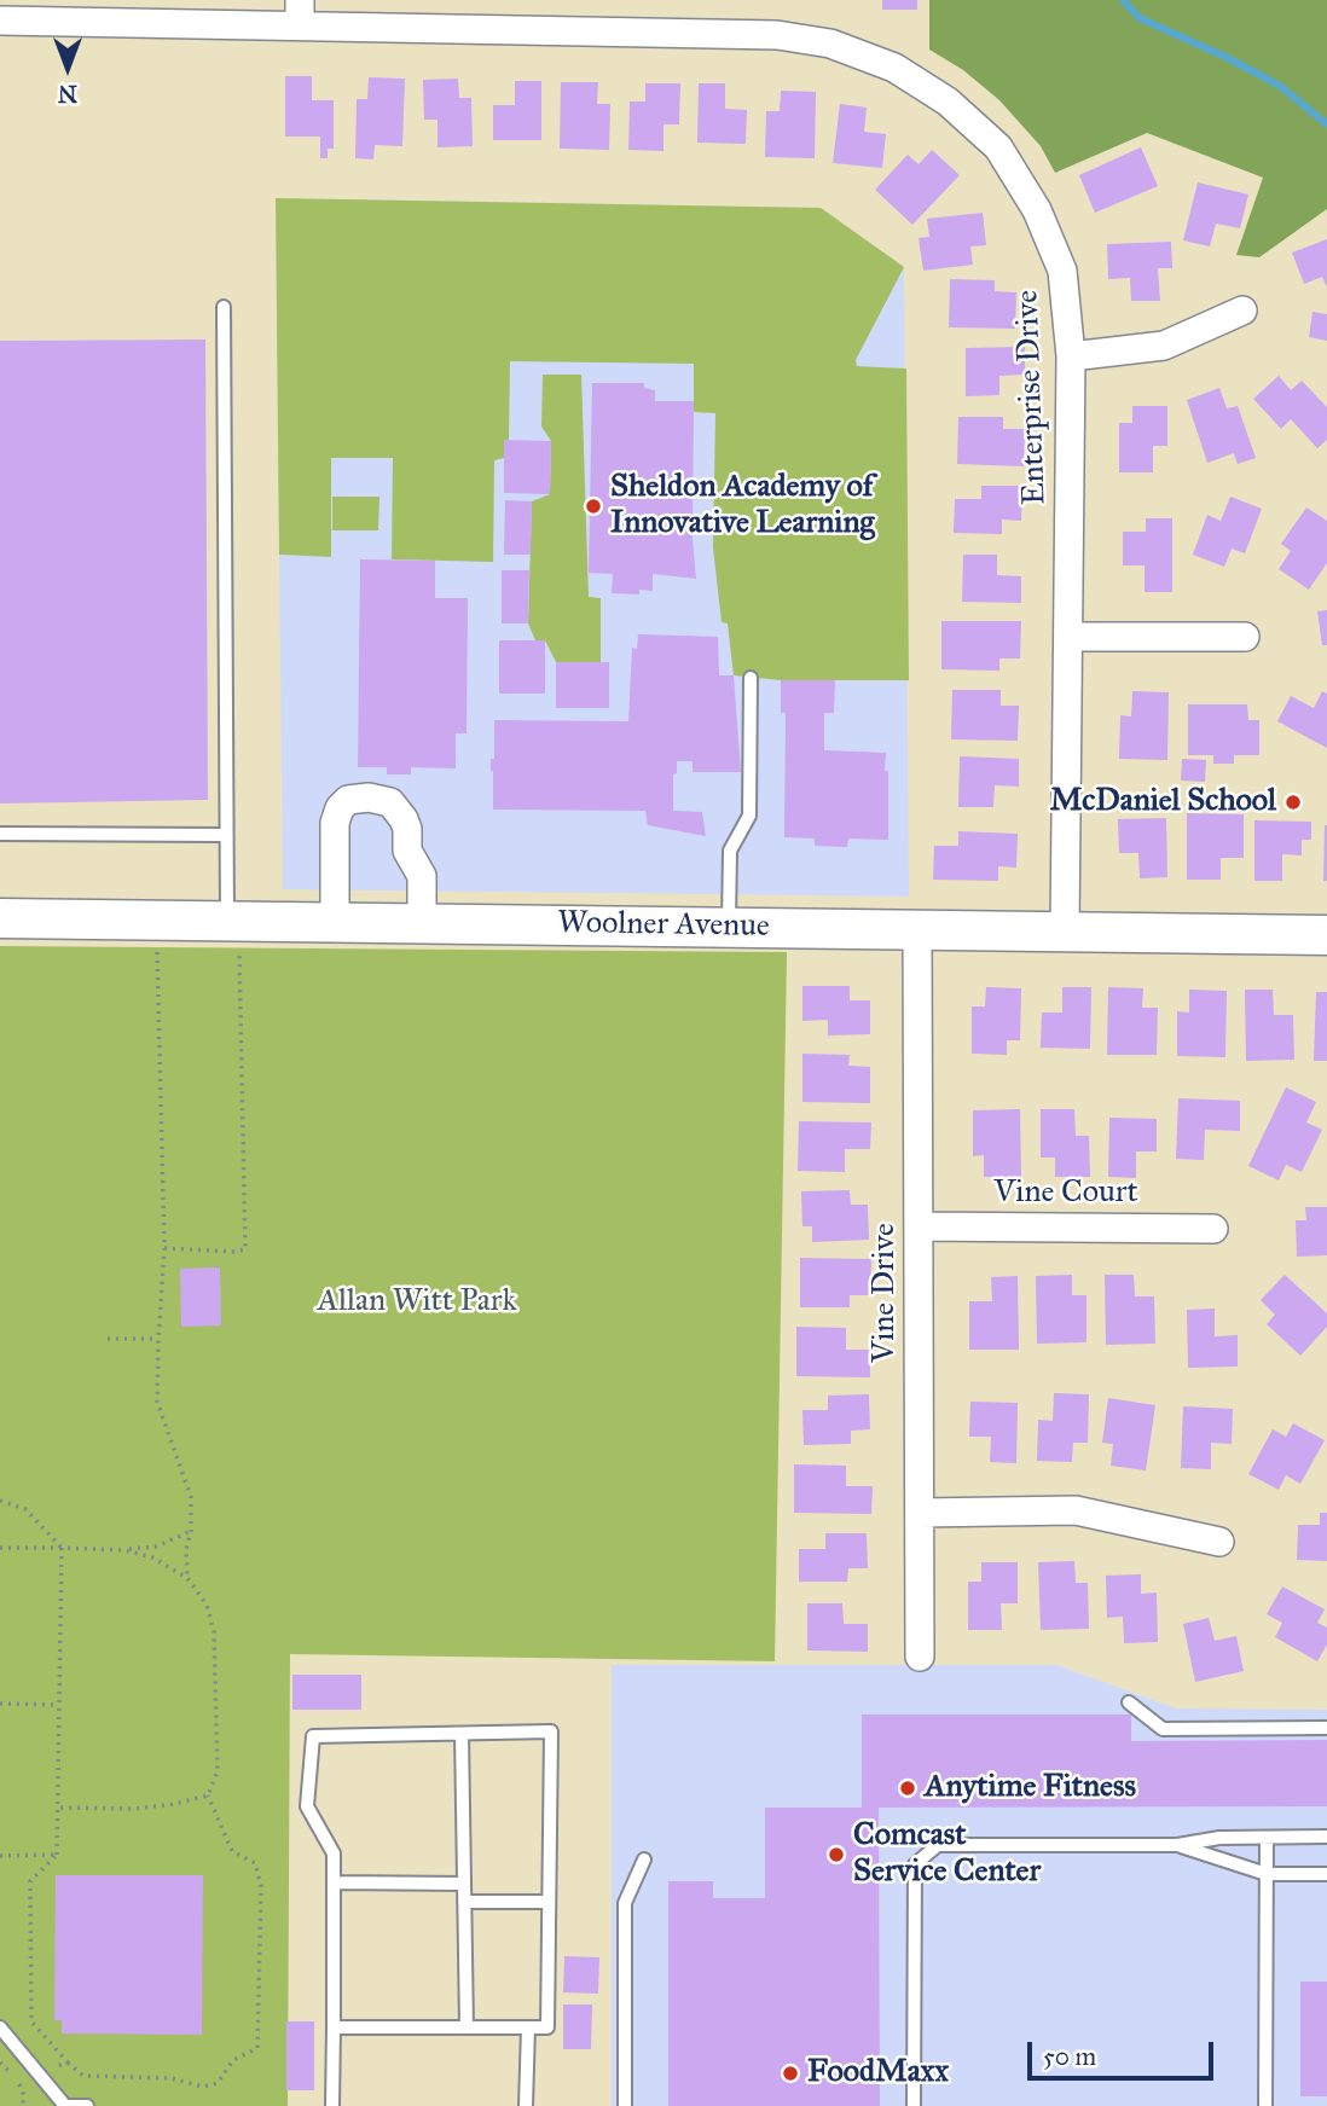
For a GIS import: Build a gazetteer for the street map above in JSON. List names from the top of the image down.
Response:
{
  "streets": {
    "street": [
      "Enterprise Drive",
      "Woolner Avenue",
      "Vine Court",
      "Vine Drive"
    ]
  },
  "crossings": [
    ["Enterprise Drive", "Woolner Avenue"],
    ["Woolner Avenue", "Vine Drive"],
    ["Vine Court", "Vine Drive"]
  ],
  "parks": ["Allan Witt Park"],
  "places": [
    "Sheldon Academy of Innovative Learning",
    "McDaniel School",
    "Anytime Fitness",
    "Comcast Service Center",
    "FoodMaxx"
  ],
  "scale_bar": "50 m",
  "north": "bottom"
}
